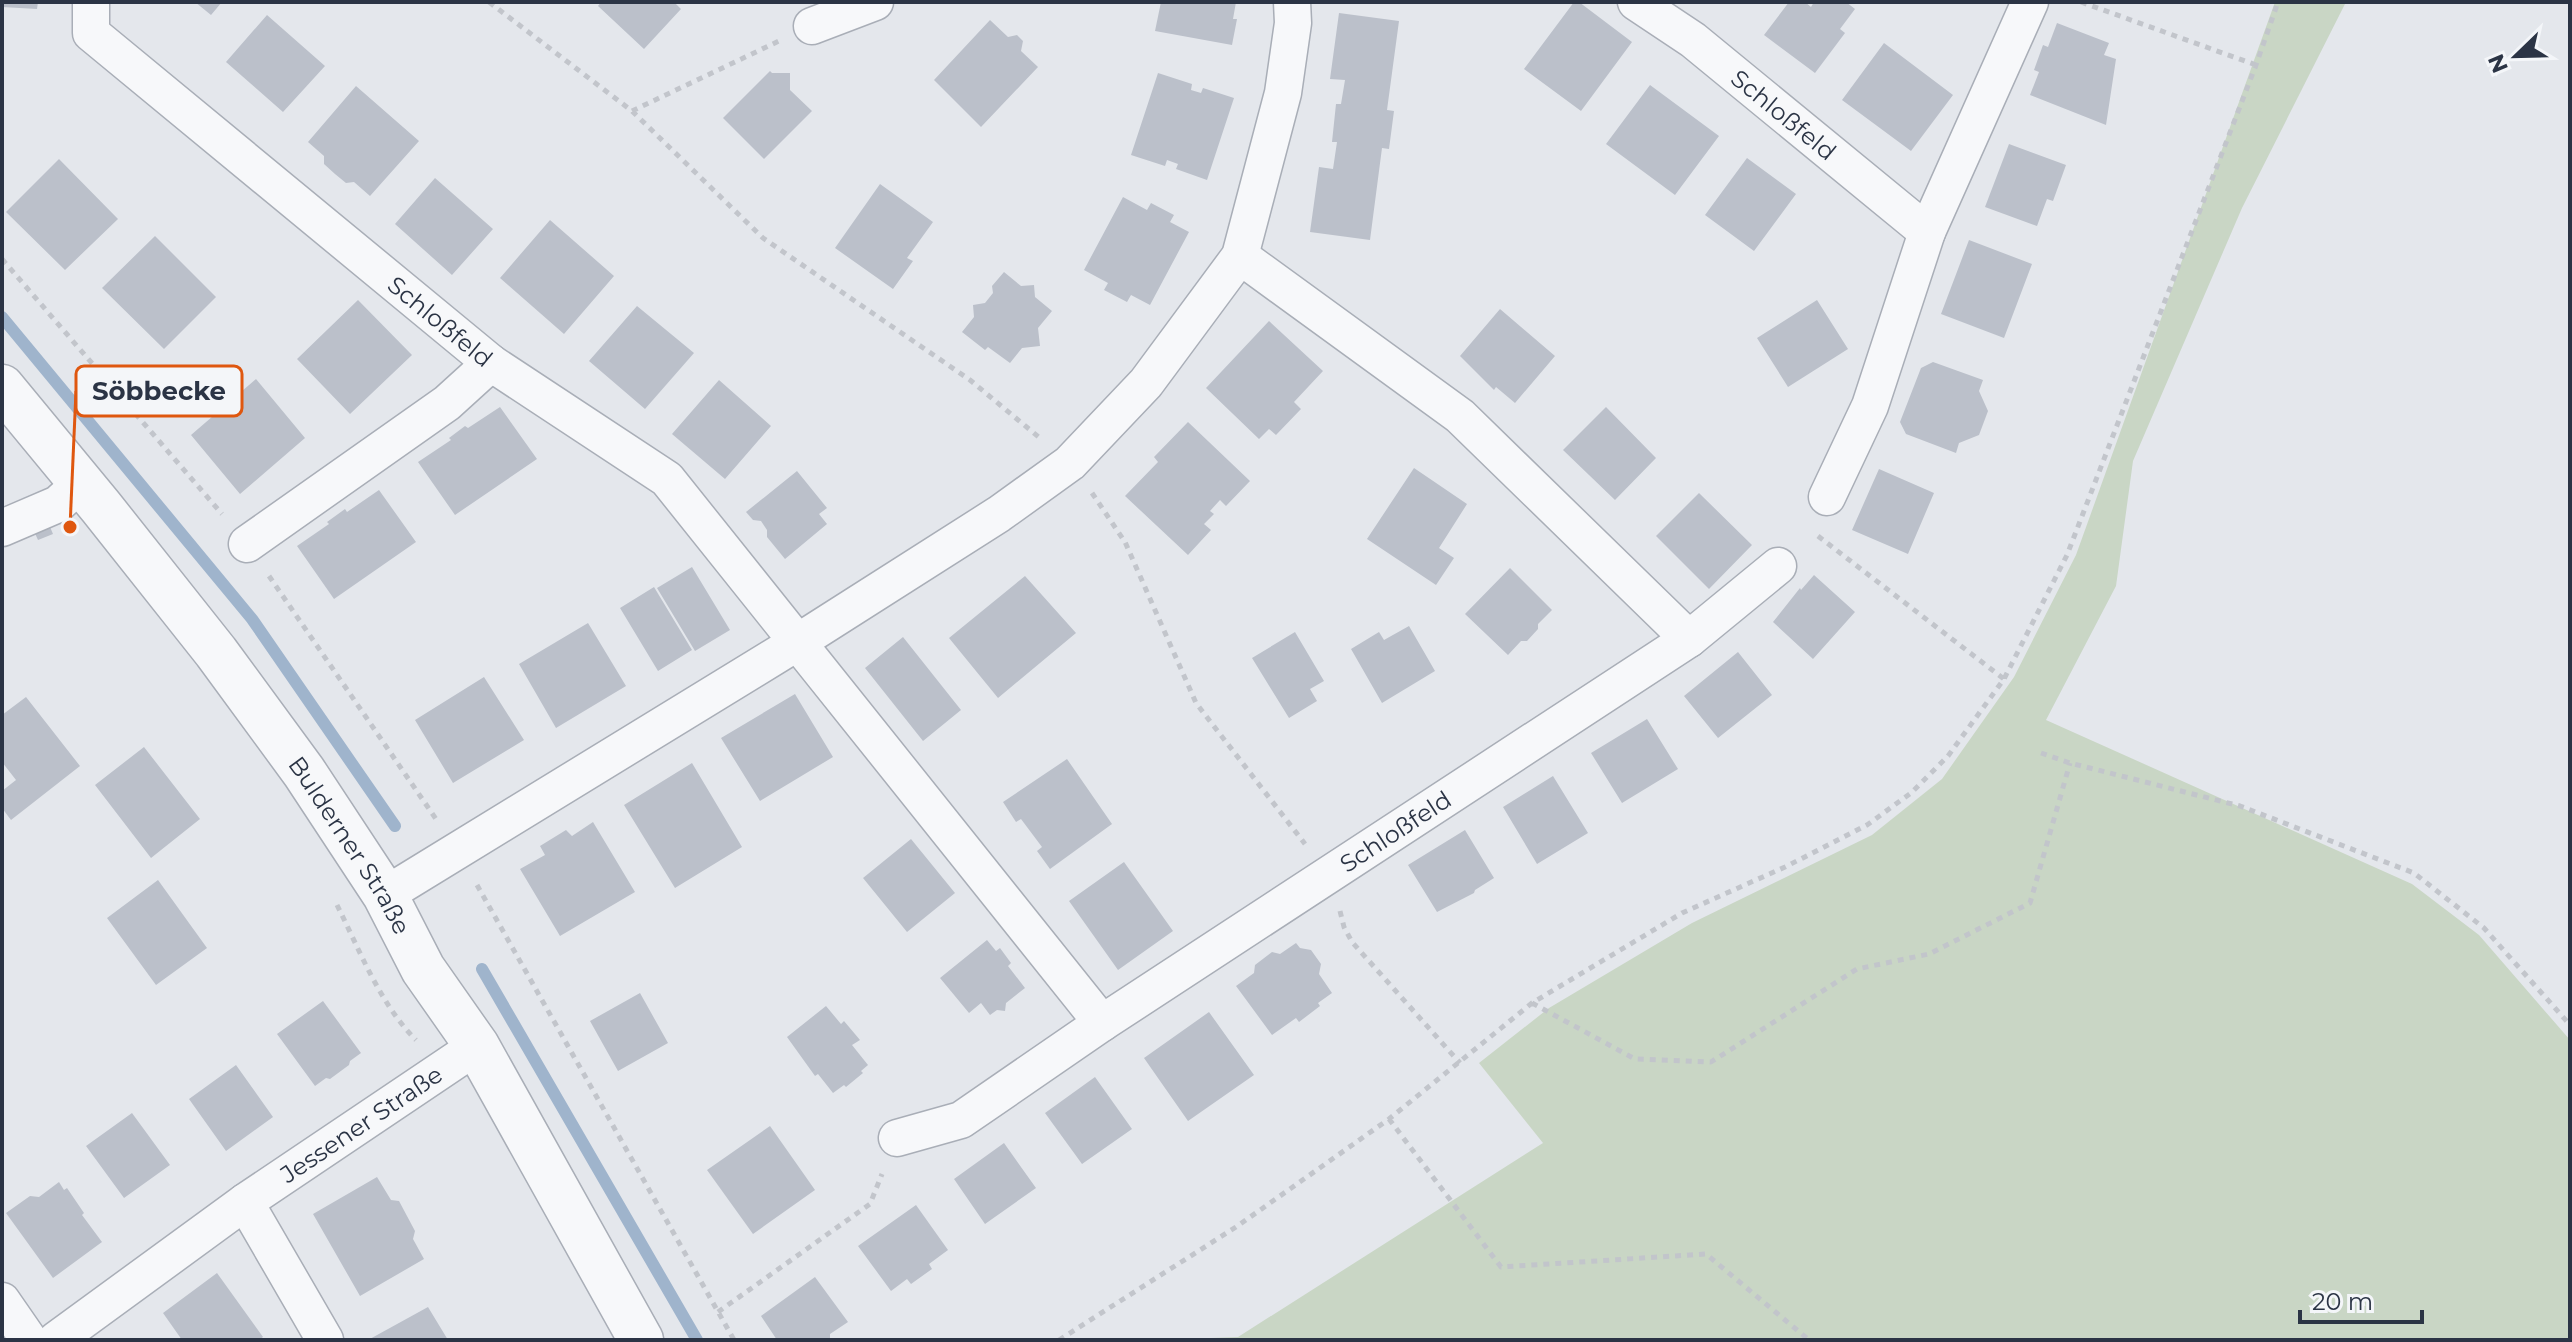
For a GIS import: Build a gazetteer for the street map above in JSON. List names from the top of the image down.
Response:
{
  "streets": {
    "street": ["Schloßfeld", "Bulderner Straße", "Jessener Straße"]
  },
  "crossings": [
    ["Bulderner Straße", "Jessener Straße"]
  ],
  "places": ["Söbbecke"],
  "scale_bar": "20 m",
  "north": "bottom left"
}
